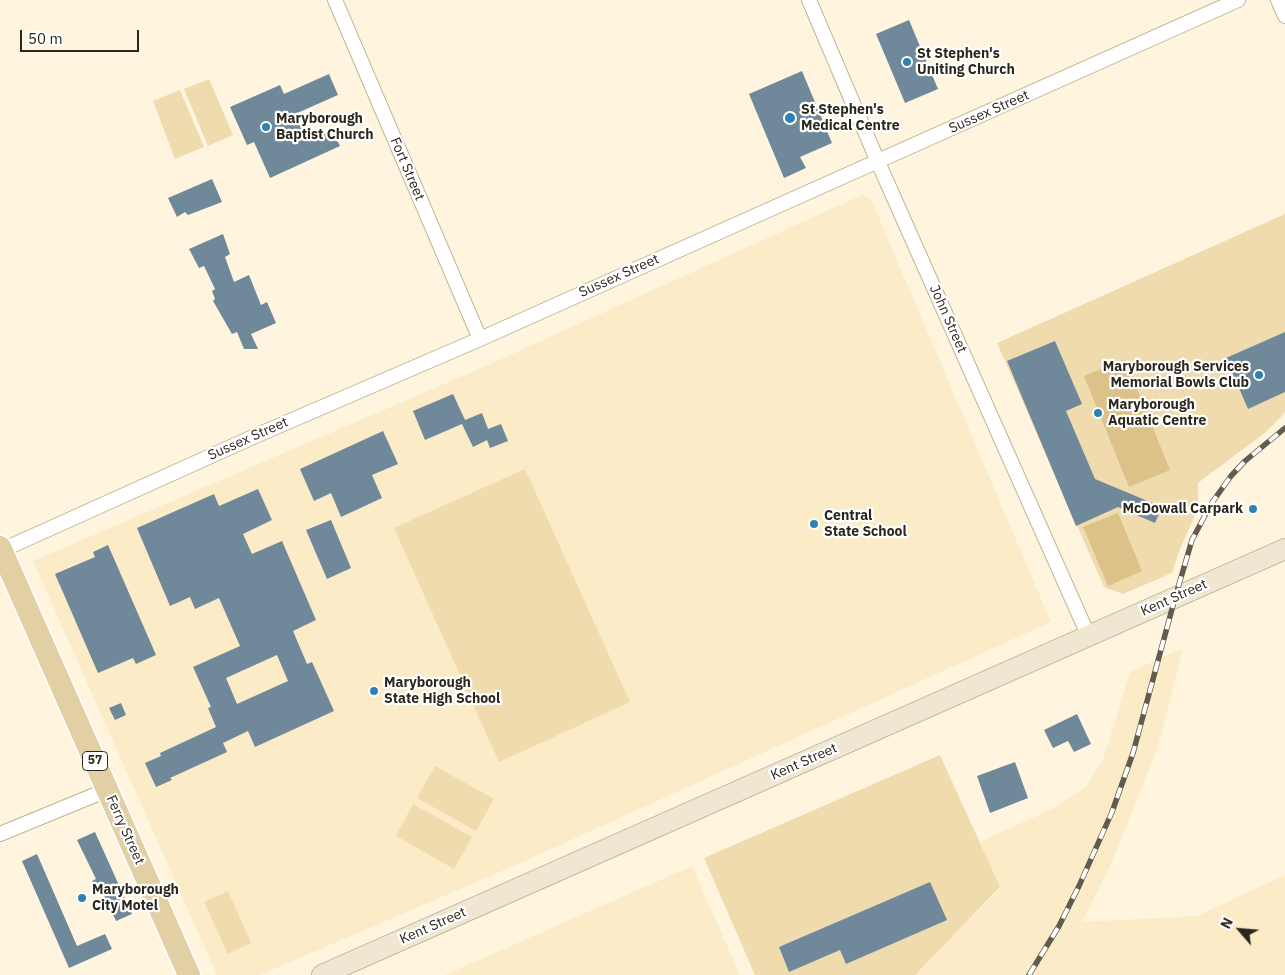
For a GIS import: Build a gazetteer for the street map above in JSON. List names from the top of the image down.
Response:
{
  "streets": {
    "main road": ["Kent Street", "57", "Ferry Street"],
    "street": ["Sussex Street", "Fort Street", "John Street"]
  },
  "crossings": [
    ["Sussex Street", "Fort Street"],
    ["Sussex Street", "John Street"],
    ["Sussex Street", "Ferry Street"],
    ["John Street", "Kent Street"]
  ],
  "places": [
    "St Stephen's Uniting Church",
    "St Stephen's Medical Centre",
    "Maryborough Baptist Church",
    "Maryborough Services Memorial Bowls Club",
    "Maryborough Aquatic Centre",
    "McDowall Carpark",
    "Central State School",
    "Maryborough State High School",
    "Maryborough City Motel"
  ],
  "scale_bar": "50 m",
  "north": "top left"
}
